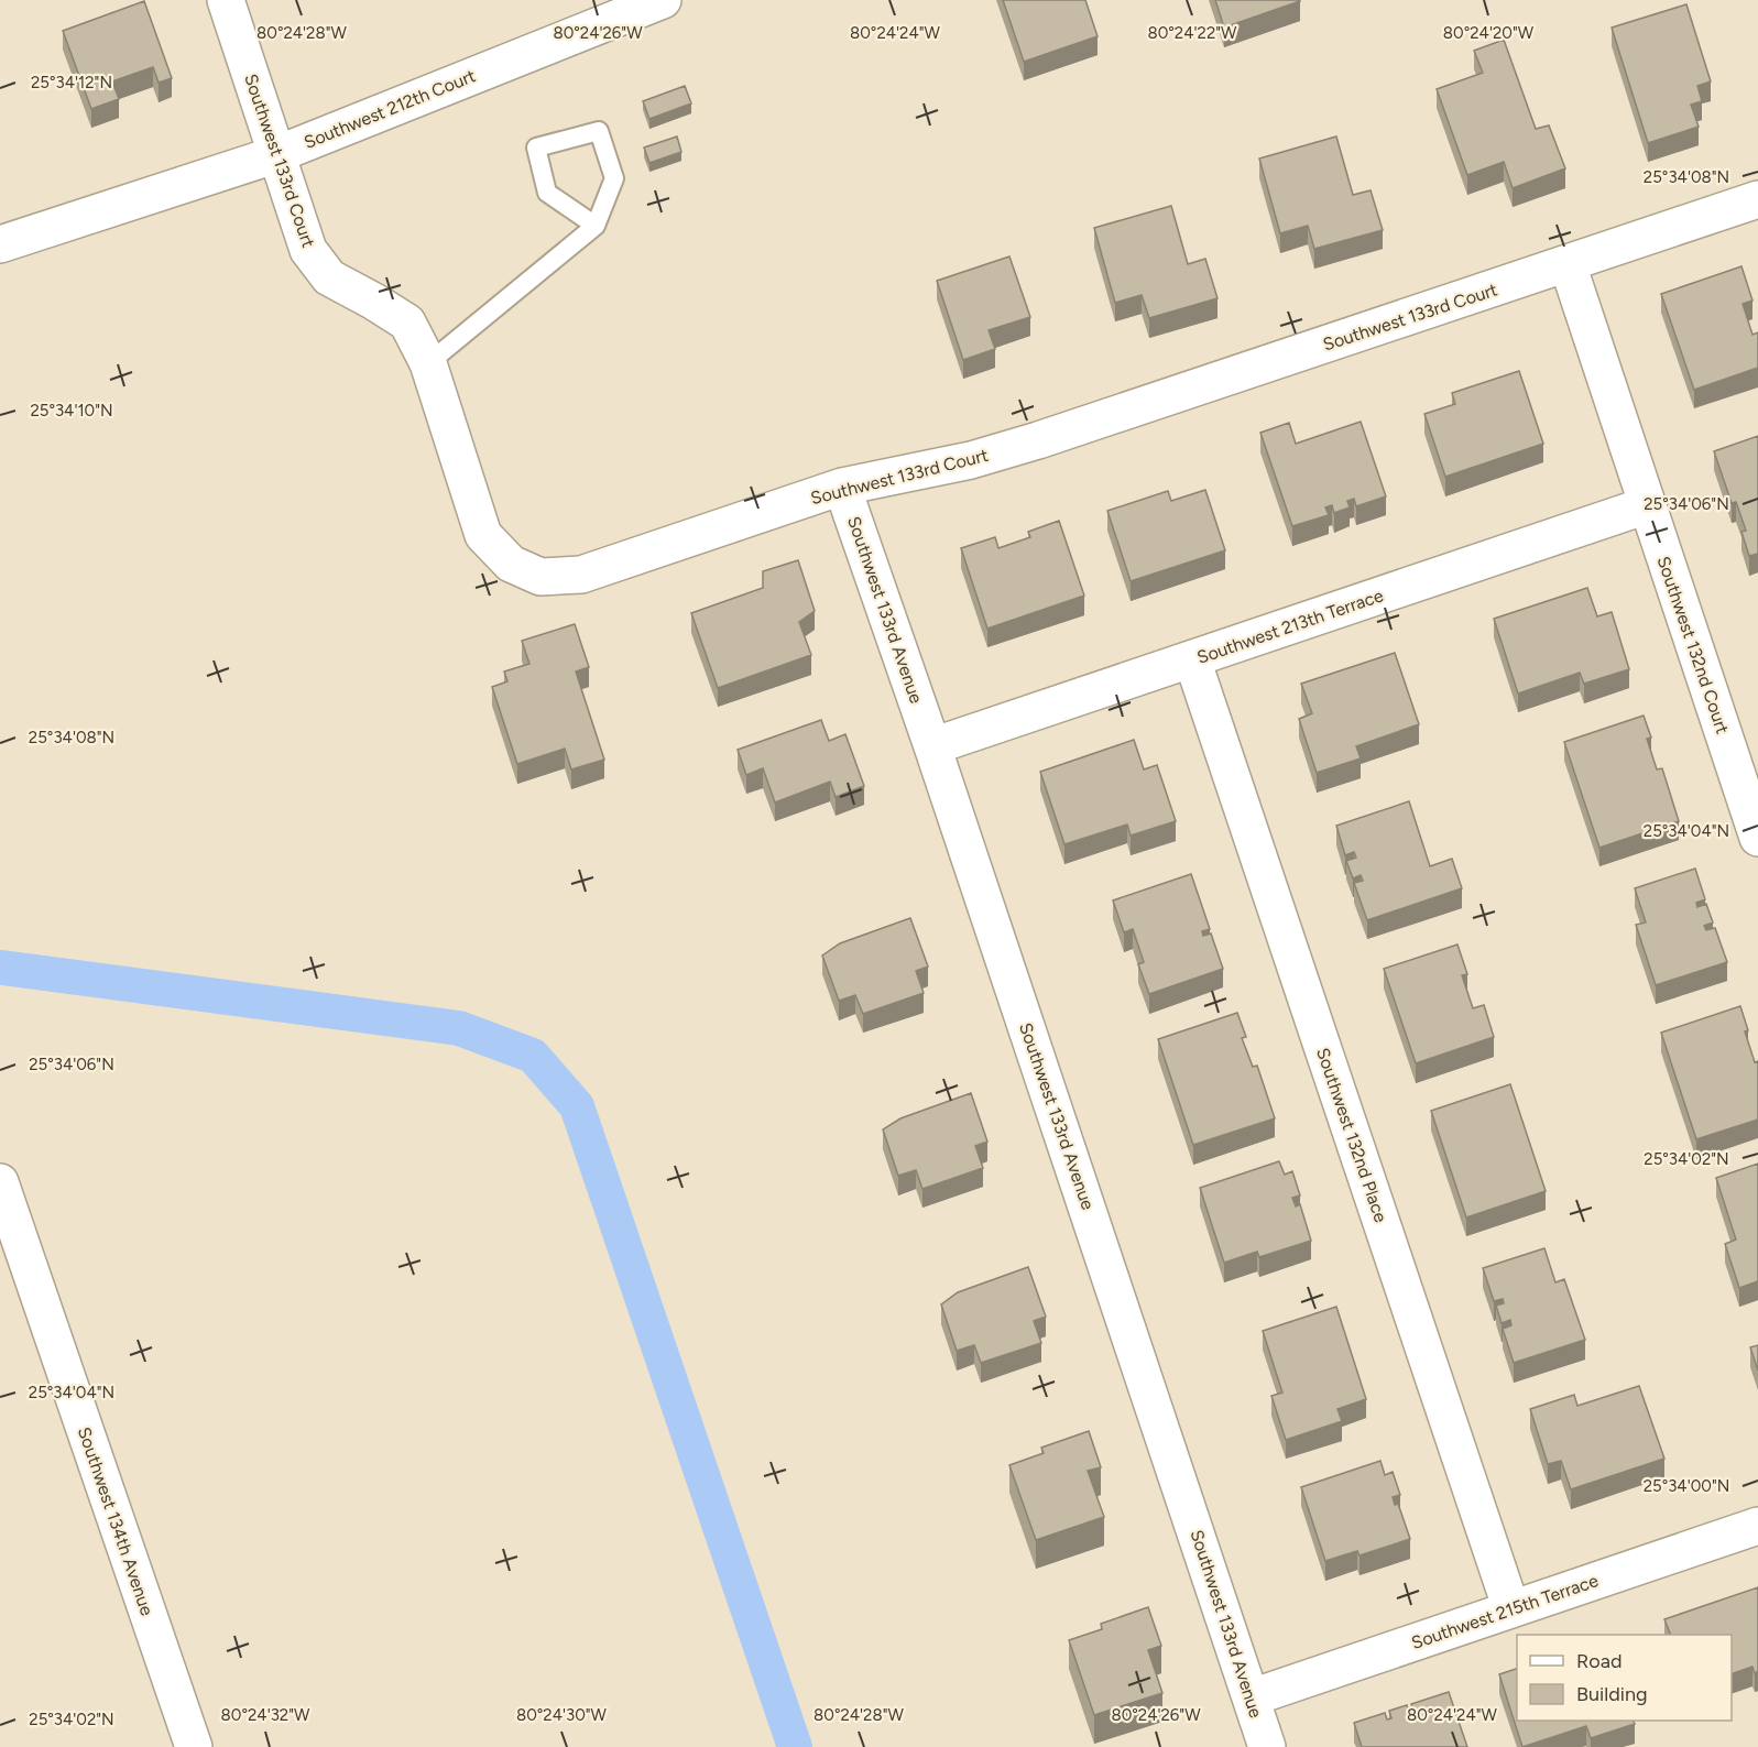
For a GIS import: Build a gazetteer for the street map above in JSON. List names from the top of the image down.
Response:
{
  "streets": {
    "street": [
      "Southwest 212th Court",
      "Southwest 133rd Court",
      "Southwest 133rd Avenue",
      "Southwest 213th Terrace",
      "Southwest 132nd Court",
      "Southwest 132nd Place",
      "Southwest 134th Avenue",
      "Southwest 215th Terrace"
    ]
  },
  "crossings": [
    ["Southwest 212th Court", "Southwest 133rd Court"],
    ["Southwest 133rd Court", "Southwest 133rd Avenue"],
    ["Southwest 133rd Court", "Southwest 132nd Court"],
    ["Southwest 133rd Avenue", "Southwest 213th Terrace"],
    ["Southwest 133rd Avenue", "Southwest 215th Terrace"],
    ["Southwest 213th Terrace", "Southwest 132nd Court"],
    ["Southwest 213th Terrace", "Southwest 132nd Place"],
    ["Southwest 132nd Place", "Southwest 215th Terrace"]
  ],
  "legend": ["Road", "Building"],
  "coordinates": [
    "80°24'28\"W",
    "80°24'26\"W",
    "80°24'24\"W",
    "80°24'22\"W",
    "80°24'20\"W",
    "25°34'12\"N",
    "25°34'08\"N",
    "25°34'10\"N",
    "25°34'06\"N",
    "25°34'04\"N",
    "25°34'02\"N",
    "25°34'00\"N",
    "80°24'32\"W",
    "80°24'30\"W"
  ]
}
